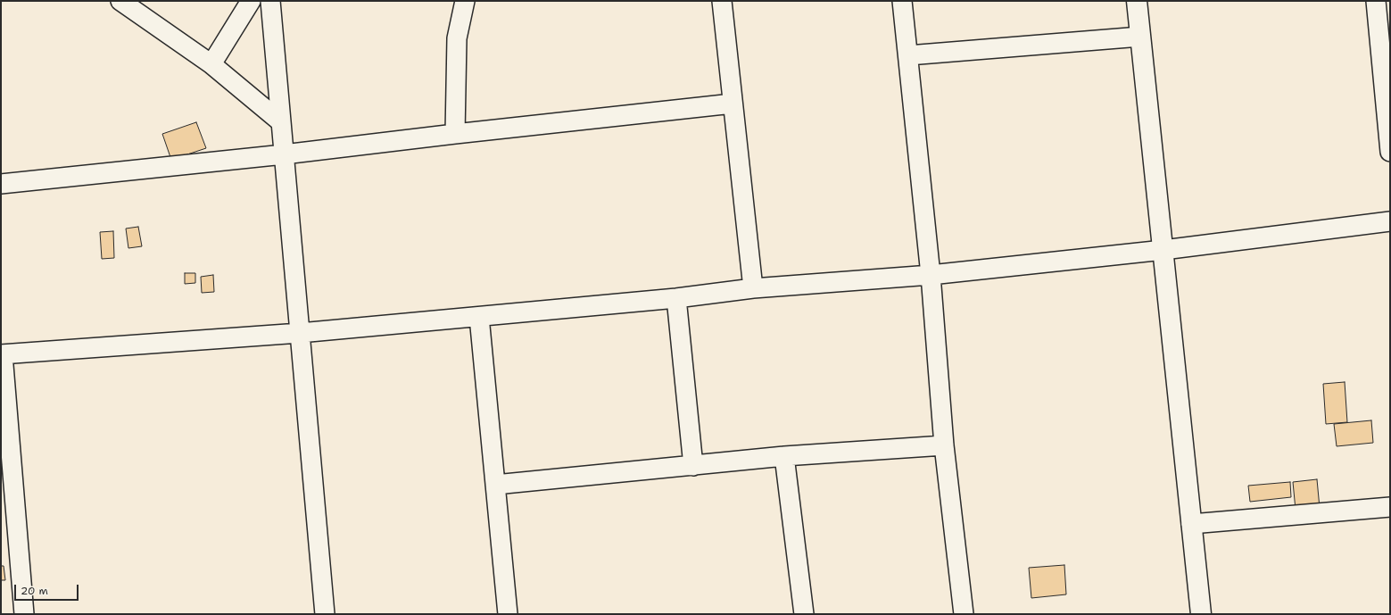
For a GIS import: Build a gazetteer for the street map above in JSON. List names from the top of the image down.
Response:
{
  "scale_bar": "20 m"
}
